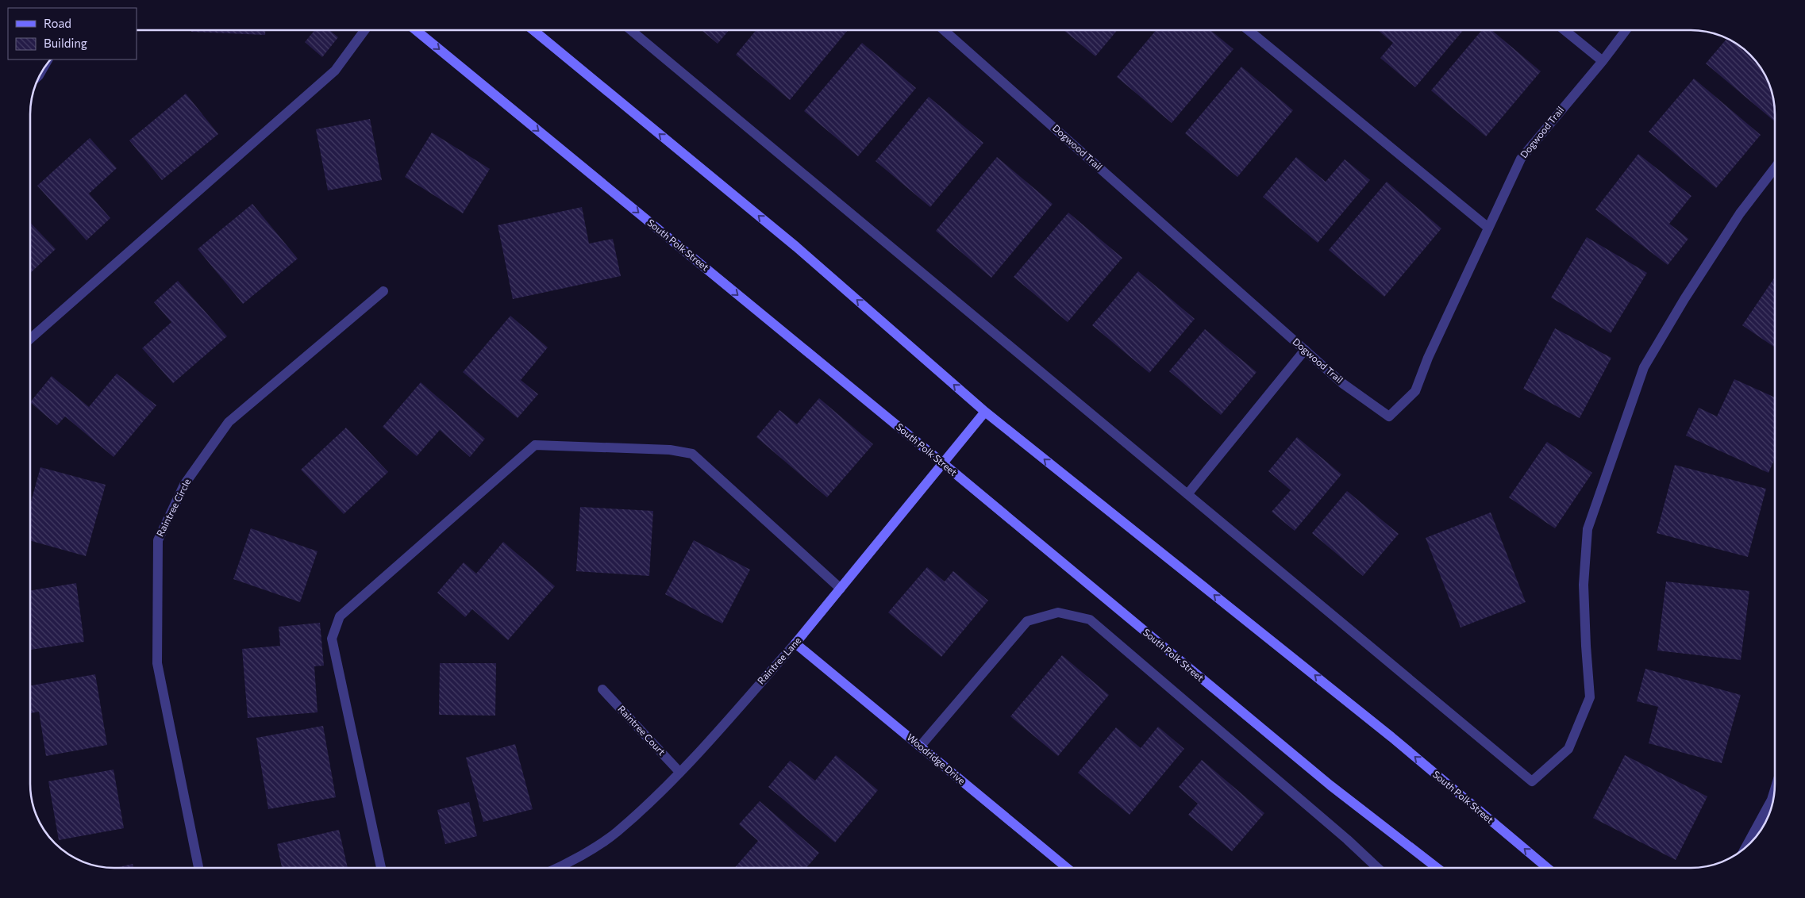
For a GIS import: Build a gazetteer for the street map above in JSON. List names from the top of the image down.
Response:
{
  "streets": {
    "main road": ["South Polk Street", "Raintree Lane", "Woodridge Drive"],
    "street": ["Dogwood Trail", "Raintree Circle", "Raintree Court"]
  },
  "crossings": [
    ["South Polk Street", "Raintree Lane"],
    ["Raintree Lane", "Raintree Court"],
    ["Raintree Lane", "Woodridge Drive"]
  ],
  "legend": ["Road", "Building"]
}
